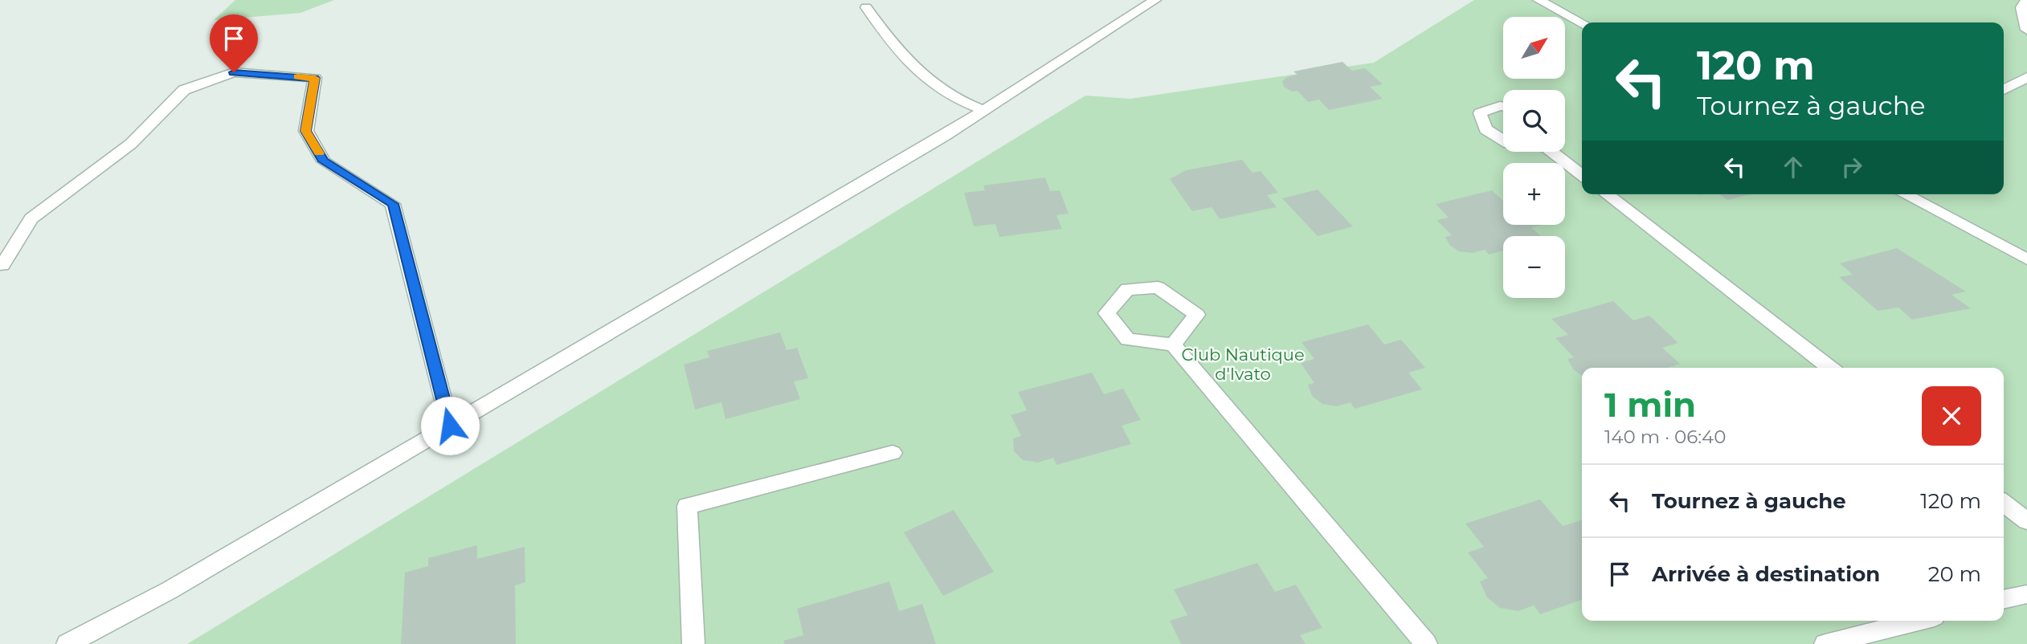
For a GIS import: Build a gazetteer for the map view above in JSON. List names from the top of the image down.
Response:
{
  "parks": ["Club Nautique d'Ivato"],
  "north": "top right",
  "page": {
    "map_buttons": ["+", "−"],
    "turn": ["120 m", "Tournez à gauche"],
    "heading": ["1 min", "140 m · 06:40"],
    "list": [
      {
        "name": "Tournez à gauche",
        "value": "120 m"
      },
      {
        "name": "Arrivée à destination",
        "value": "20 m"
      }
    ]
  }
}
